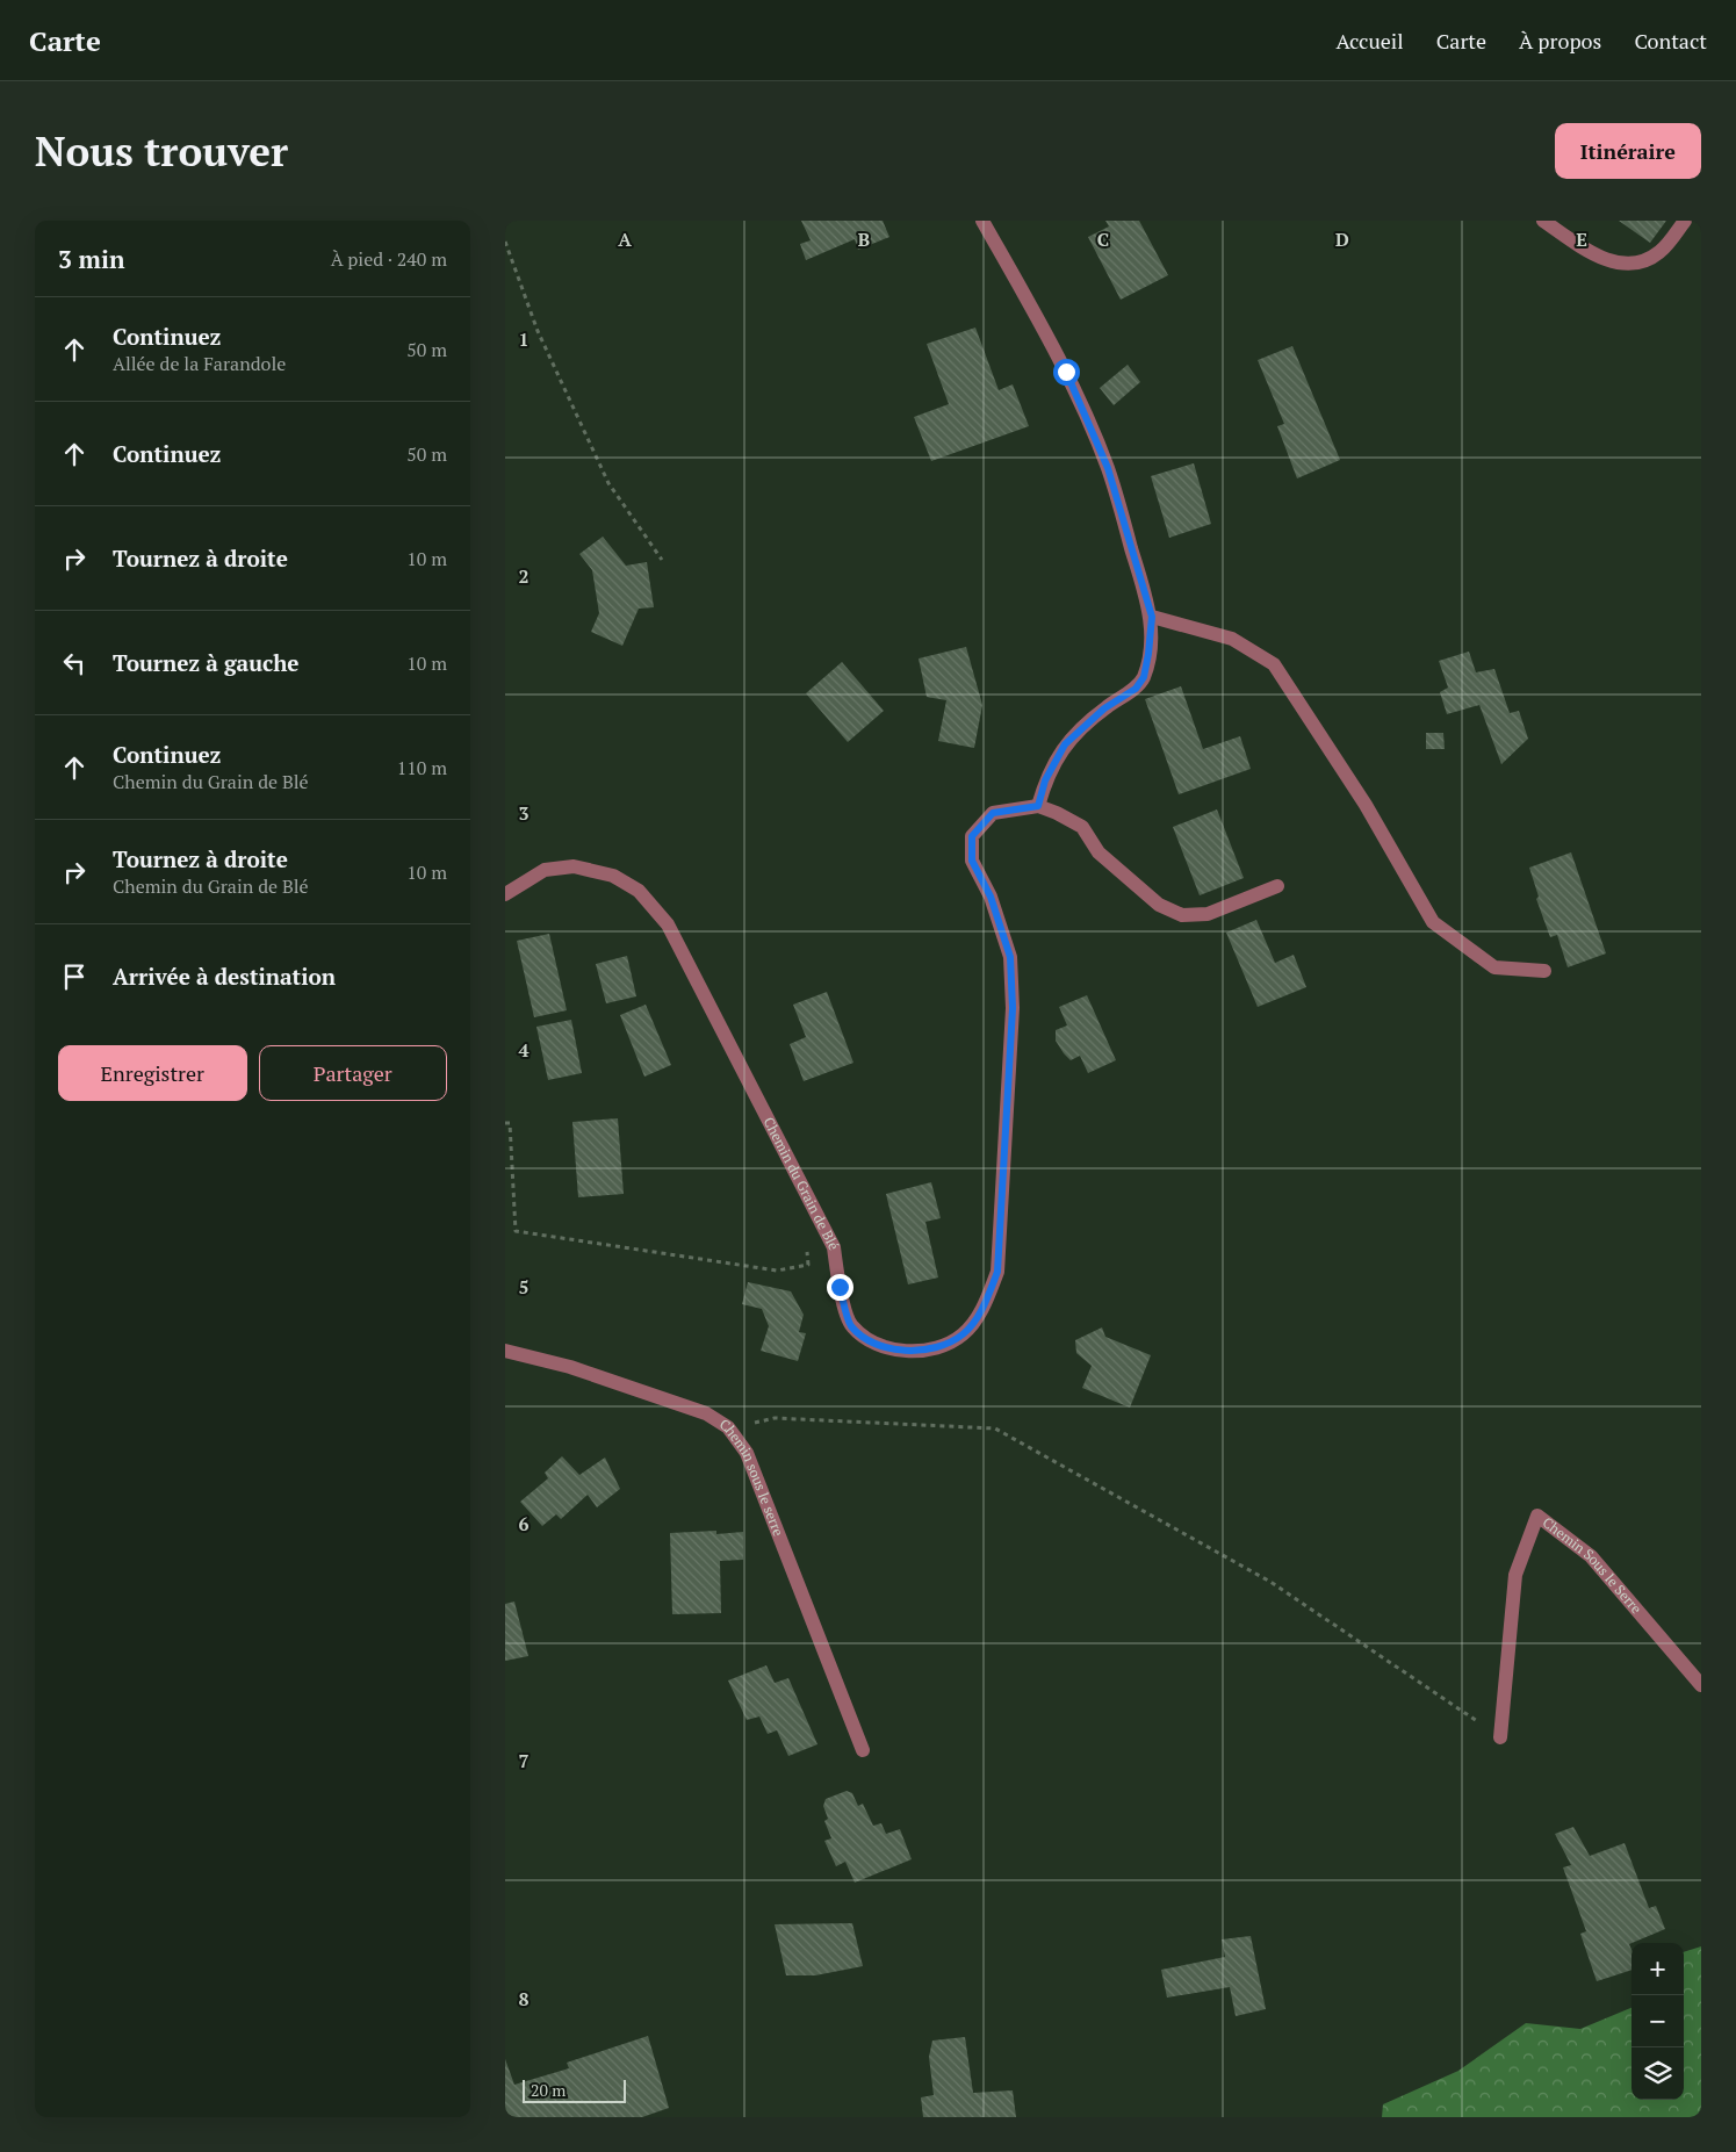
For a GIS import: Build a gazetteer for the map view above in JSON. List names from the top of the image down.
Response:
{
  "streets": {
    "street": ["Chemin du Grain de Blé", "Chemin sous le serre", "Chemin Sous le Serre"]
  },
  "scale_bar": "20 m",
  "page": {
    "header": "Carte",
    "nav": [
      "Accueil",
      "Carte",
      "À propos",
      "Contact"
    ],
    "buttons": [
      "Itinéraire",
      ["Enregistrer", "Partager"]
    ],
    "title": "Nous trouver",
    "heading": ["3 min", "À pied · 240 m"],
    "list": [
      ["Continuez", "Allée de la Farandole", "50 m"],
      ["Continuez", "50 m"],
      ["Tournez à droite", "10 m"],
      ["Tournez à gauche", "10 m"],
      ["Continuez", "Chemin du Grain de Blé", "110 m"],
      ["Tournez à droite", "Chemin du Grain de Blé", "10 m"],
      "Arrivée à destination"
    ],
    "map_buttons": ["+", "−"],
    "scale": "20 m"
  },
  "grid": {
    "columns": [
      "A",
      "B",
      "C",
      "D",
      "E"
    ],
    "rows": [
      "1",
      "2",
      "3",
      "4",
      "5",
      "6",
      "7",
      "8"
    ]
  }
}
